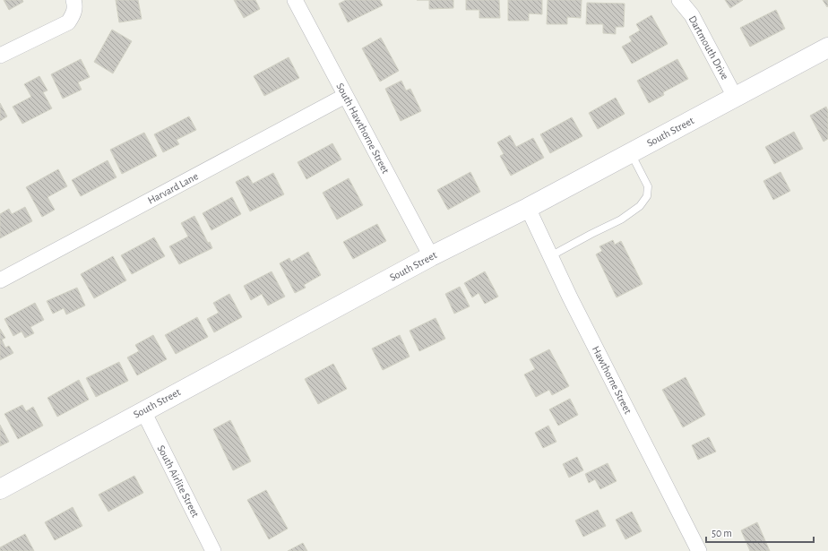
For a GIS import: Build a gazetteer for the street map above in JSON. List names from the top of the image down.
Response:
{
  "streets": {
    "street": [
      "Dartmouth Drive",
      "South Hawthorne Street",
      "South Street",
      "Harvard Lane",
      "Hawthorne Street",
      "South Airlite Street"
    ]
  },
  "crossings": [
    ["Dartmouth Drive", "South Street"],
    ["South Hawthorne Street", "South Street"],
    ["South Hawthorne Street", "Harvard Lane"],
    ["South Street", "Hawthorne Street"],
    ["South Street", "South Airlite Street"]
  ],
  "scale_bar": "50 m"
}
